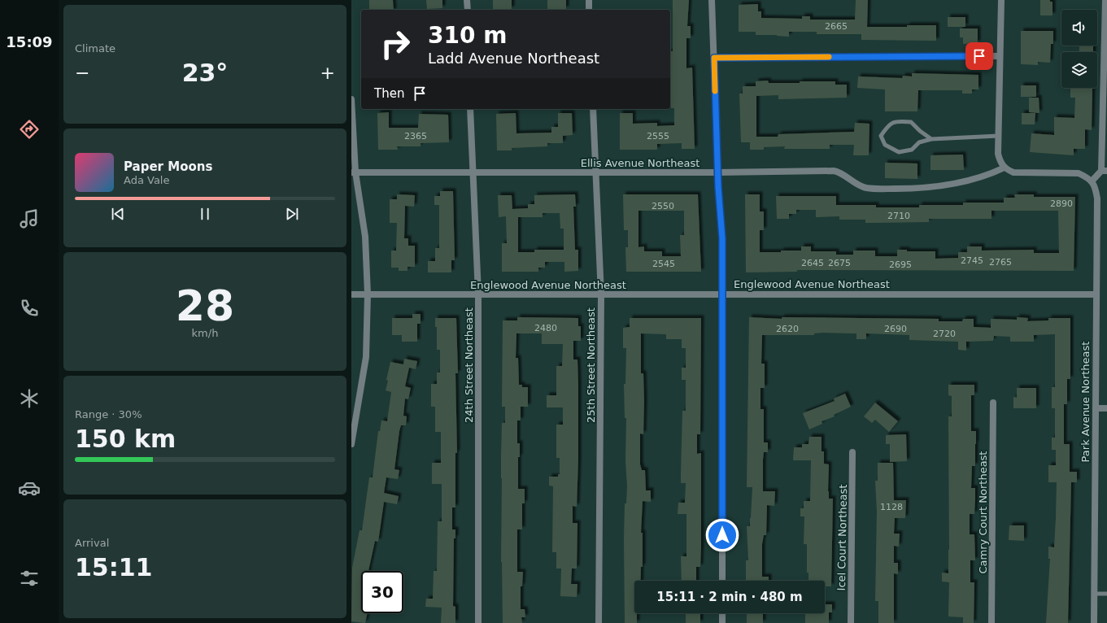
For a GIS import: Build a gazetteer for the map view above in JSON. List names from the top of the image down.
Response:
{
  "streets": {
    "street": [
      "Ellis Avenue Northeast",
      "Englewood Avenue Northeast",
      "24th Street Northeast",
      "25th Street Northeast",
      "Park Avenue Northeast",
      "Camry Court Northeast",
      "Icel Court Northeast"
    ]
  },
  "crossings": [
    ["Ellis Avenue Northeast", "24th Street Northeast"],
    ["Ellis Avenue Northeast", "25th Street Northeast"],
    ["Englewood Avenue Northeast", "24th Street Northeast"],
    ["Englewood Avenue Northeast", "25th Street Northeast"],
    ["Englewood Avenue Northeast", "Park Avenue Northeast"]
  ],
  "house_numbers": [
    "2665",
    "2365",
    "2555",
    "2890",
    "2550",
    "2710",
    "2745",
    "2765",
    "2645",
    "2675",
    "2545",
    "2695",
    "2480",
    "2620",
    "2690",
    "2720",
    "1128"
  ],
  "page": {
    "tabs": "15:09",
    "tile": [
      "Climate",
      ["28", "km/h"],
      ["Range · 30%", "150 km"],
      ["Arrival", "15:11"]
    ],
    "turn": ["310 m", "Ladd Avenue Northeast"],
    "heat": ["−", "23°", "+"],
    "then": "Then",
    "song": ["Paper Moons", "Ada Vale"],
    "limit": "30",
    "trip": "15:11 · 2 min · 480 m"
  }
}
